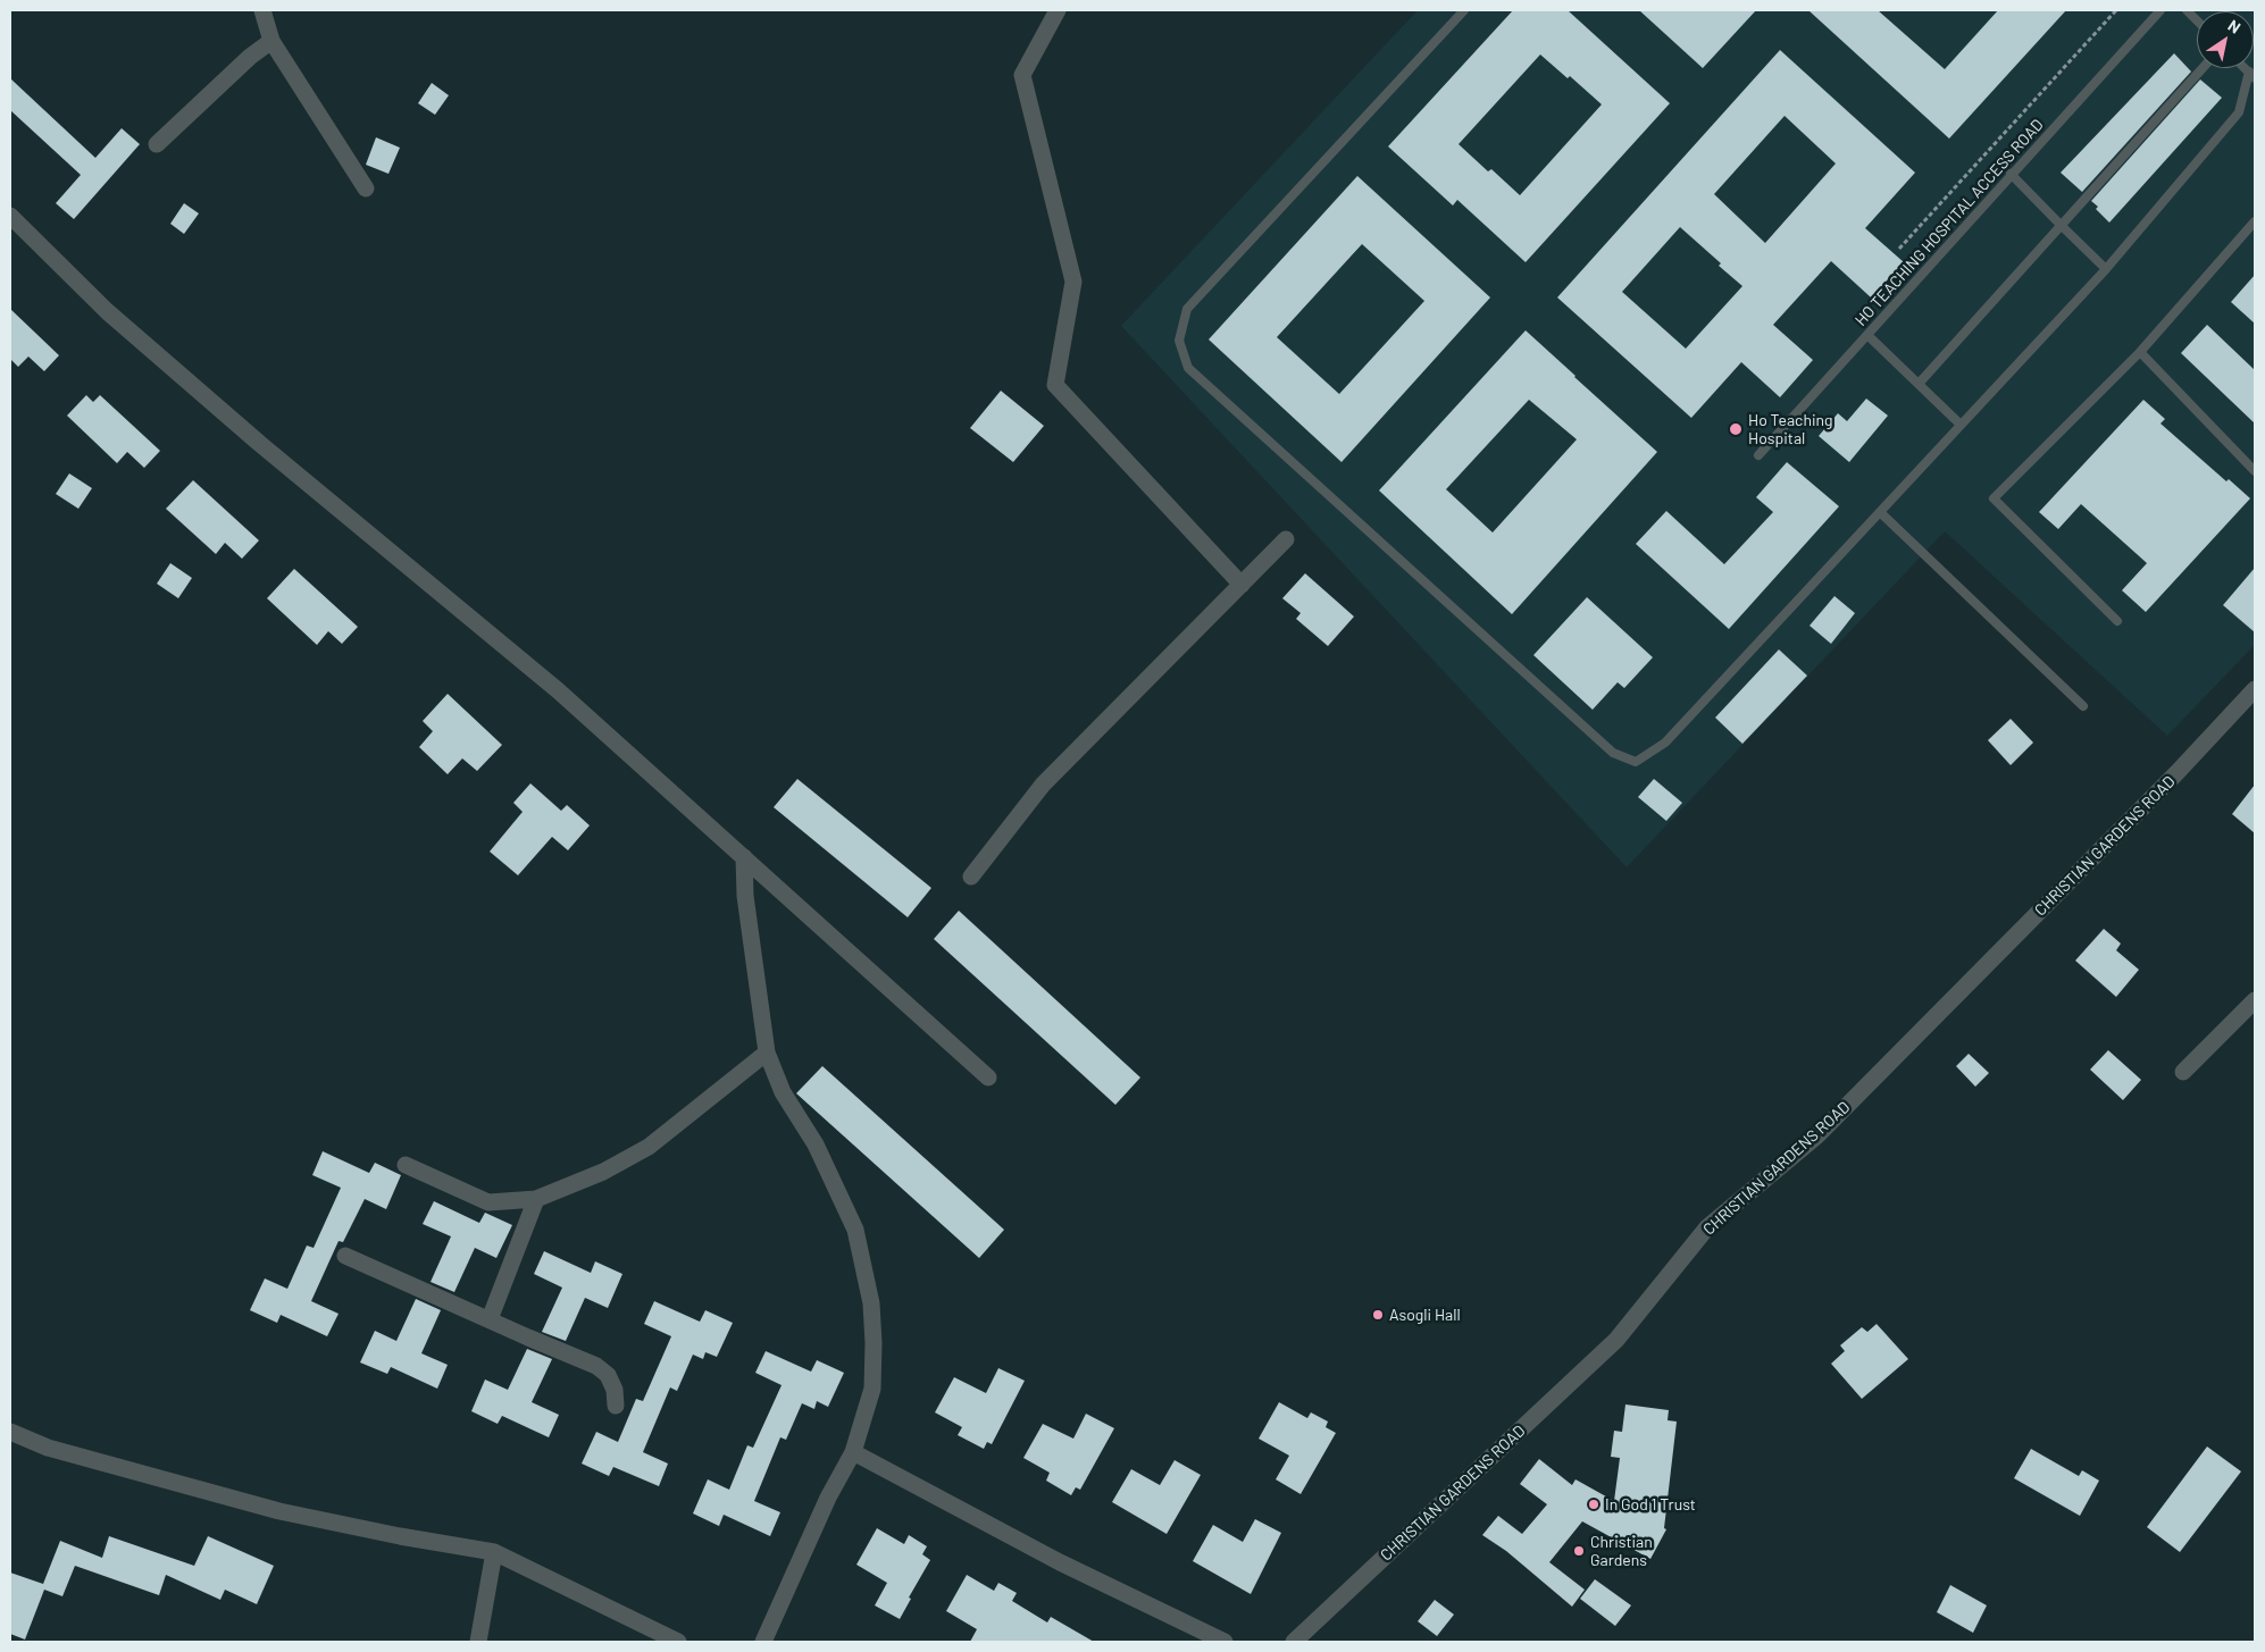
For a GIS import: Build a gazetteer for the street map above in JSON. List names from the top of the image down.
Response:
{
  "streets": {
    "street": ["CHRISTIAN GARDENS ROAD"],
    "lane": ["HO TEACHING HOSPITAL ACCESS ROAD"]
  },
  "places": [
    "Ho Teaching Hospital",
    "Asogli Hall",
    "In God 1 Trust",
    "Christian Gardens"
  ],
  "north": "top right"
}
